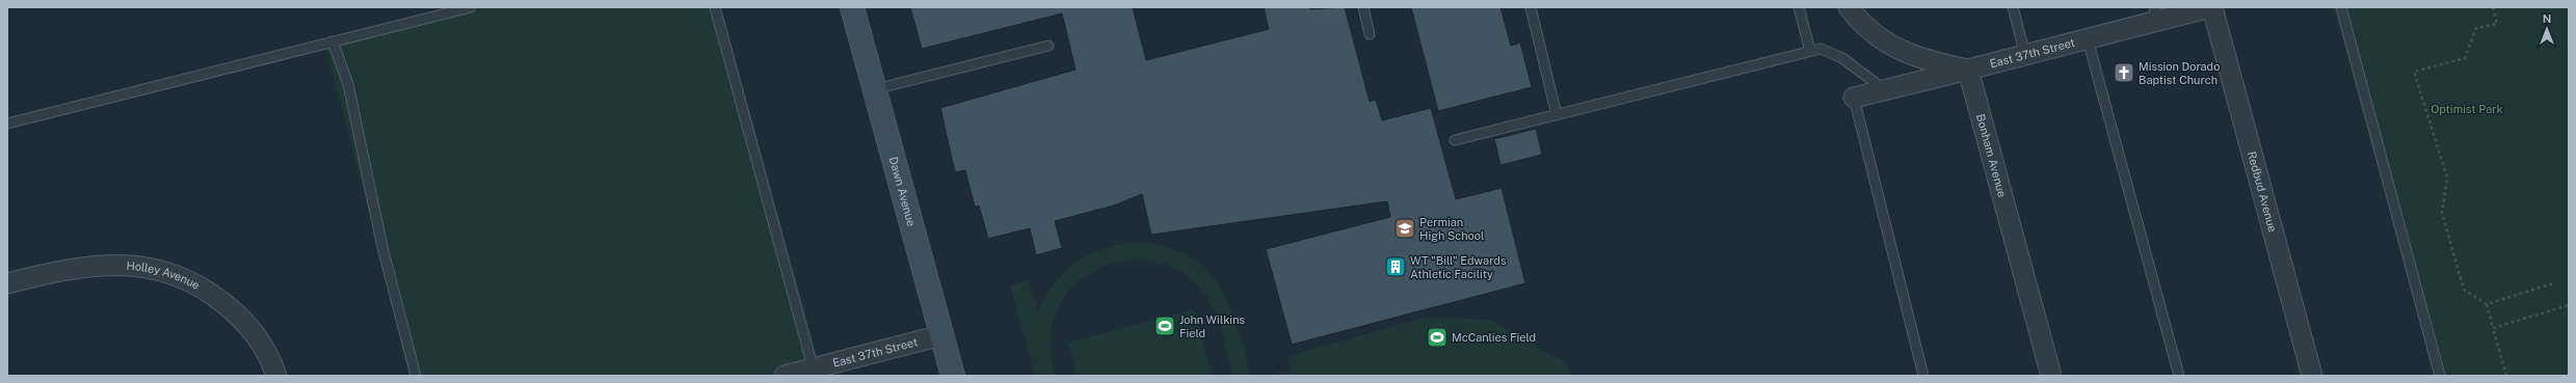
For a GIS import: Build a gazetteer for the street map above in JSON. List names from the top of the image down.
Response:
{
  "streets": {
    "street": [
      "East 37th Street",
      "Bonham Avenue",
      "Dawn Avenue",
      "Redbud Avenue",
      "Holley Avenue"
    ]
  },
  "crossings": [
    ["East 37th Street", "Bonham Avenue"],
    ["East 37th Street", "Dawn Avenue"],
    ["East 37th Street", "Redbud Avenue"]
  ],
  "parks": ["Optimist Park"],
  "places": {
    "church": ["Mission Dorado Baptist Church"],
    "school or university": ["Permian High School"],
    "building": ["WT \"Bill\" Edwards Athletic Facility"],
    "sports": ["John Wilkins Field", "McCanlies Field"]
  },
  "north": "top"
}
